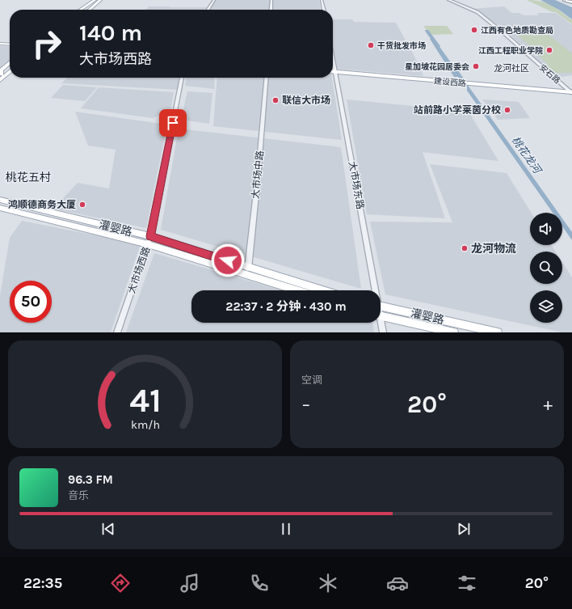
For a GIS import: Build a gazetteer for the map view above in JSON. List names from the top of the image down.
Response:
{
  "streets": {
    "main road": ["建设西路", "灌婴路"],
    "street": [
      "安石路",
      "大市场中路",
      "大市场东路",
      "大市场西路"
    ]
  },
  "crossings": [
    ["安石路", "建设西路"],
    ["建设西路", "大市场东路"],
    ["大市场中路", "灌婴路"],
    ["灌婴路", "大市场西路"]
  ],
  "districts": ["龙河社区", "桃花五村"],
  "water": ["桃花龙河"],
  "places": [
    "江西有色地质勘查局",
    "干货批发市场",
    "江西工程职业学院",
    "星加坡花园居委会",
    "联信大市场",
    "站前路小学莱茵分校",
    "鸿顺德商务大厦",
    "龙河物流"
  ],
  "page": {
    "turn": ["140 m", "大市场西路"],
    "limit": "50",
    "trip": "22:37 · 2 分钟 · 430 m",
    "tile": "空调",
    "heat": ["−", "20°", "+"],
    "song": ["96.3 FM", "音乐"],
    "tabs": ["22:35", "20°"],
    "gauge": ["41", "km/h"]
  }
}
